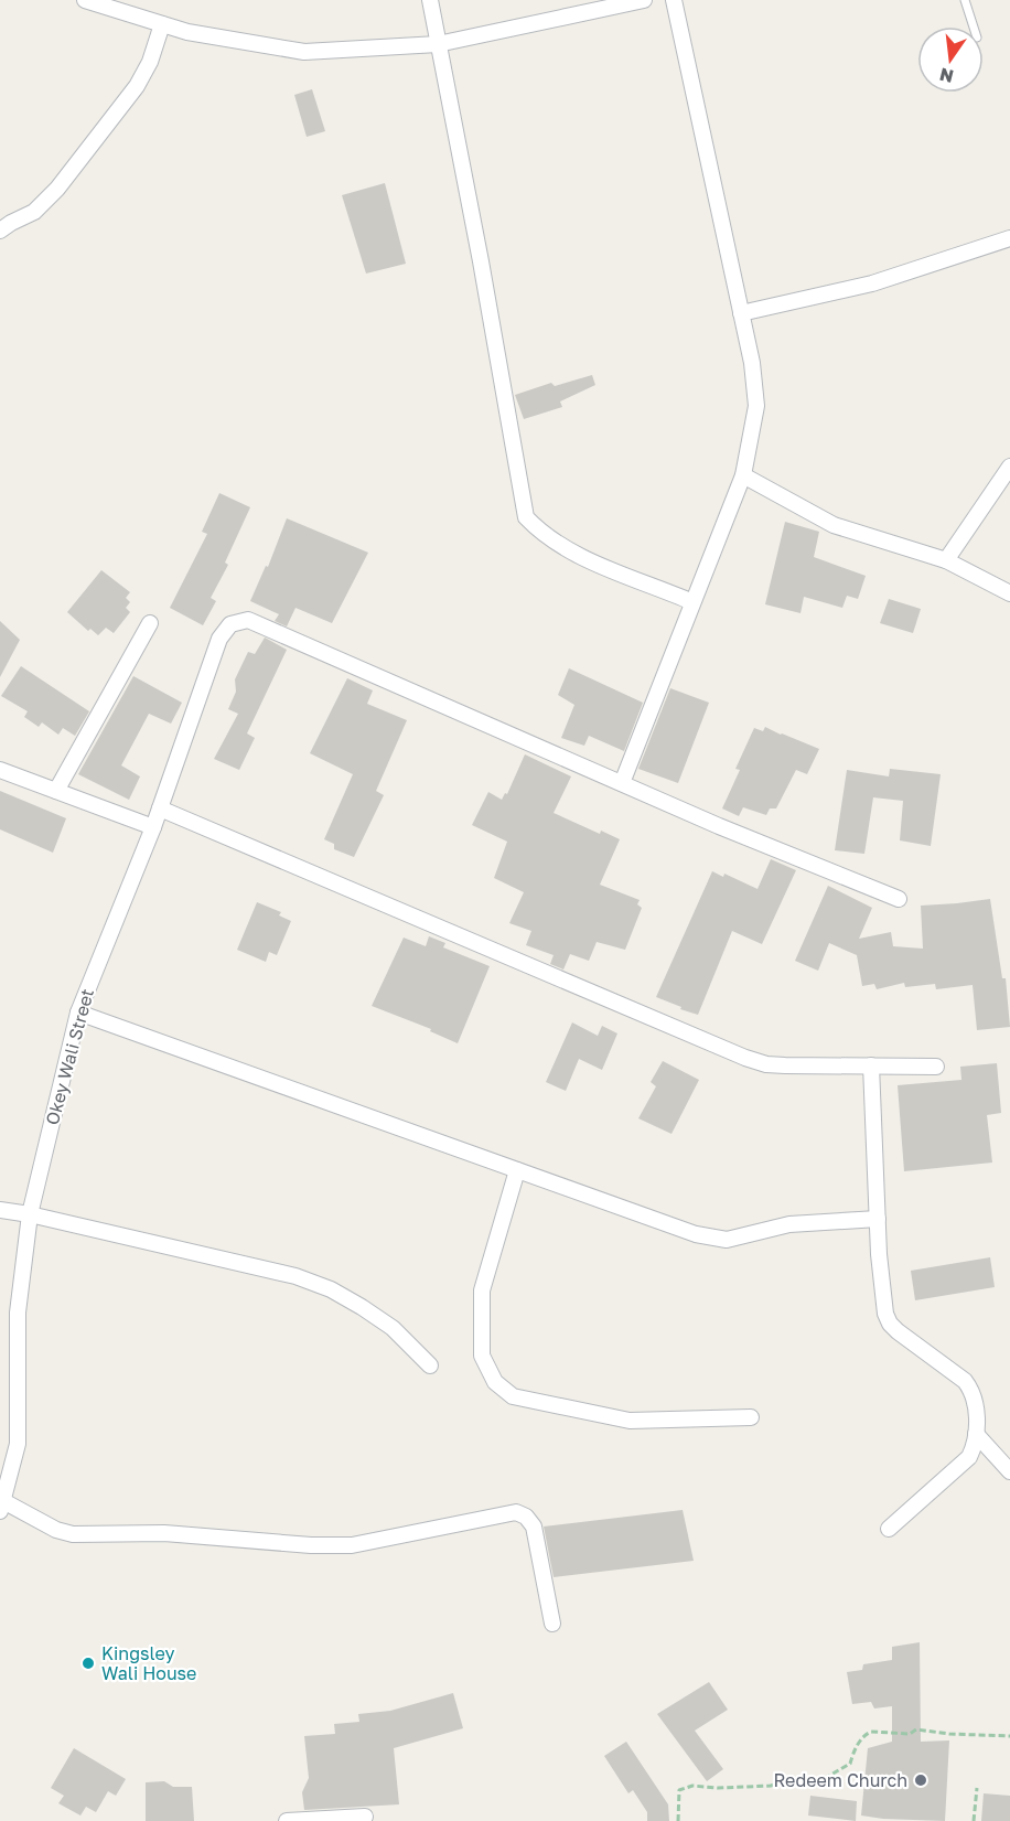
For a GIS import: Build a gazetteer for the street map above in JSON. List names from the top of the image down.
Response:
{
  "streets": {
    "street": ["Okey Wali Street"]
  },
  "places": ["Kingsley Wali House", "Redeem Church"],
  "north": "bottom"
}
